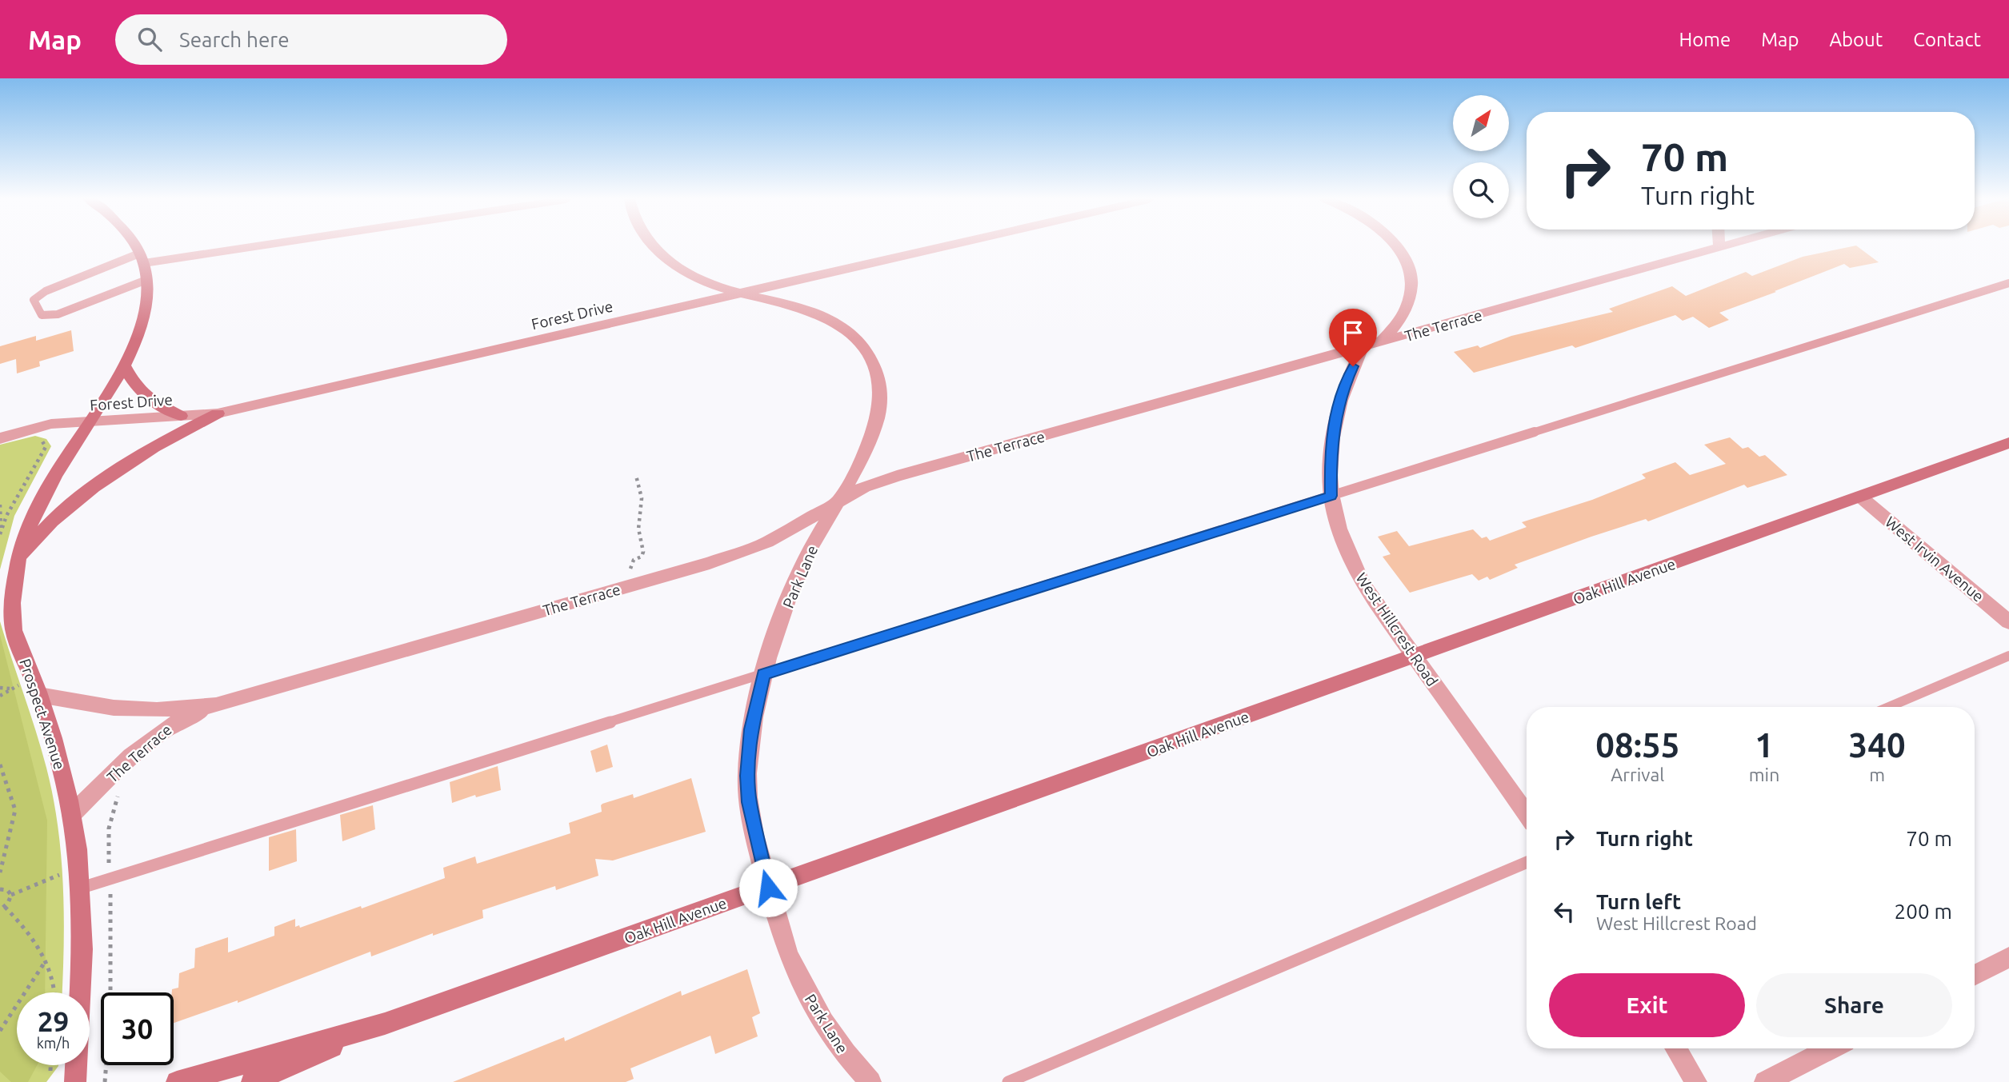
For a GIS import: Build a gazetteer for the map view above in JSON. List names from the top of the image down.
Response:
{
  "streets": {
    "street": [
      "Forest Drive",
      "The Terrace",
      "West Irvin Avenue",
      "Park Lane",
      "Oak Hill Avenue",
      "West Hillcrest Road",
      "Prospect Avenue"
    ]
  },
  "crossings": [
    ["Forest Drive", "Park Lane"],
    ["Forest Drive", "Prospect Avenue"],
    ["The Terrace", "Park Lane"],
    ["The Terrace", "West Hillcrest Road"],
    ["The Terrace", "Prospect Avenue"],
    ["West Irvin Avenue", "Oak Hill Avenue"],
    ["Park Lane", "Oak Hill Avenue"],
    ["Oak Hill Avenue", "West Hillcrest Road"]
  ],
  "north": "top right",
  "page": {
    "header": "Map",
    "search": "Search here",
    "nav": [
      "Home",
      "Map",
      "About",
      "Contact"
    ],
    "turn": ["70 m", "Turn right"],
    "eta": [
      "08:55",
      "Arrival",
      "1",
      "min",
      "340",
      "m"
    ],
    "list": [
      {
        "name": "Turn right",
        "value": "70 m"
      },
      {
        "name": "Turn left",
        "note": "West Hillcrest Road",
        "value": "200 m"
      }
    ],
    "buttons": ["Exit", "Share"],
    "speed": "29 km/h",
    "limit": "30"
  }
}
